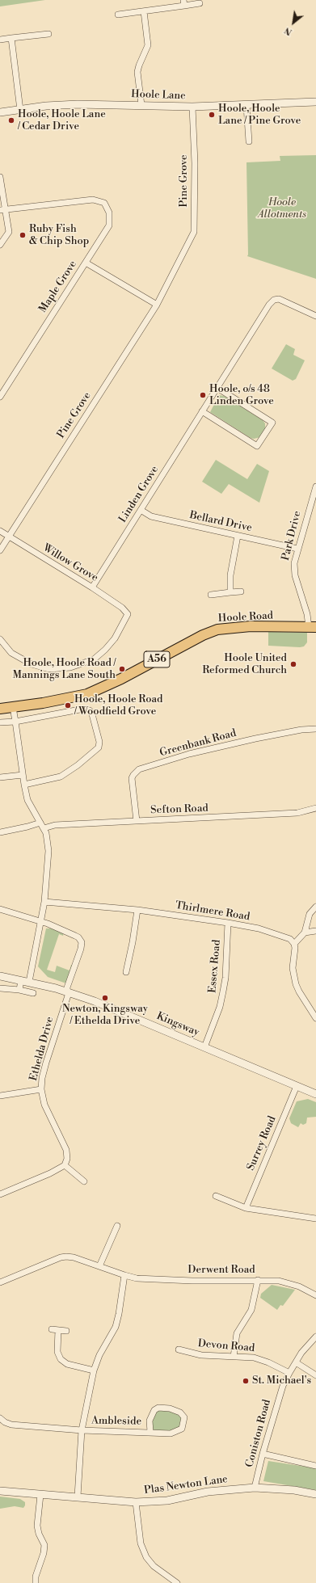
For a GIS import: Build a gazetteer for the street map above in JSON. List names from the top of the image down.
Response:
{
  "streets": {
    "highway": ["Hoole Road", "A56"],
    "street": [
      "Hoole Lane",
      "Pine Grove",
      "Maple Grove",
      "Linden Grove",
      "Bellard Drive",
      "Park Drive",
      "Willow Grove",
      "Greenbank Road",
      "Sefton Road",
      "Thirlmere Road",
      "Essex Road",
      "Kingsway",
      "Ethelda Drive",
      "Surrey Road",
      "Derwent Road",
      "Devon Road",
      "Ambleside",
      "Coniston Road",
      "Plas Newton Lane"
    ]
  },
  "crossings": [
    ["Hoole Lane", "Pine Grove"],
    ["Pine Grove", "Willow Grove"],
    ["Linden Grove", "Bellard Drive"],
    ["Linden Grove", "Willow Grove"],
    ["Bellard Drive", "Park Drive"],
    ["Park Drive", "Hoole Road"],
    ["Greenbank Road", "Sefton Road"],
    ["Thirlmere Road", "Essex Road"],
    ["Essex Road", "Kingsway"],
    ["Kingsway", "Ethelda Drive"],
    ["Kingsway", "Surrey Road"],
    ["Devon Road", "Coniston Road"],
    ["Coniston Road", "Plas Newton Lane"]
  ],
  "parks": ["Hoole Allotments"],
  "places": [
    "Hoole, Hoole Lane / Pine Grove",
    "Hoole, Hoole Lane / Cedar Drive",
    "Ruby Fish & Chip Shop",
    "Hoole, o/s 48 Linden Grove",
    "Hoole United Reformed Church",
    "Hoole, Hoole Road / Mannings Lane South",
    "Hoole, Hoole Road / Woodfield Grove",
    "Newton, Kingsway / Ethelda Drive",
    "St. Michael's"
  ],
  "north": "bottom left"
}
